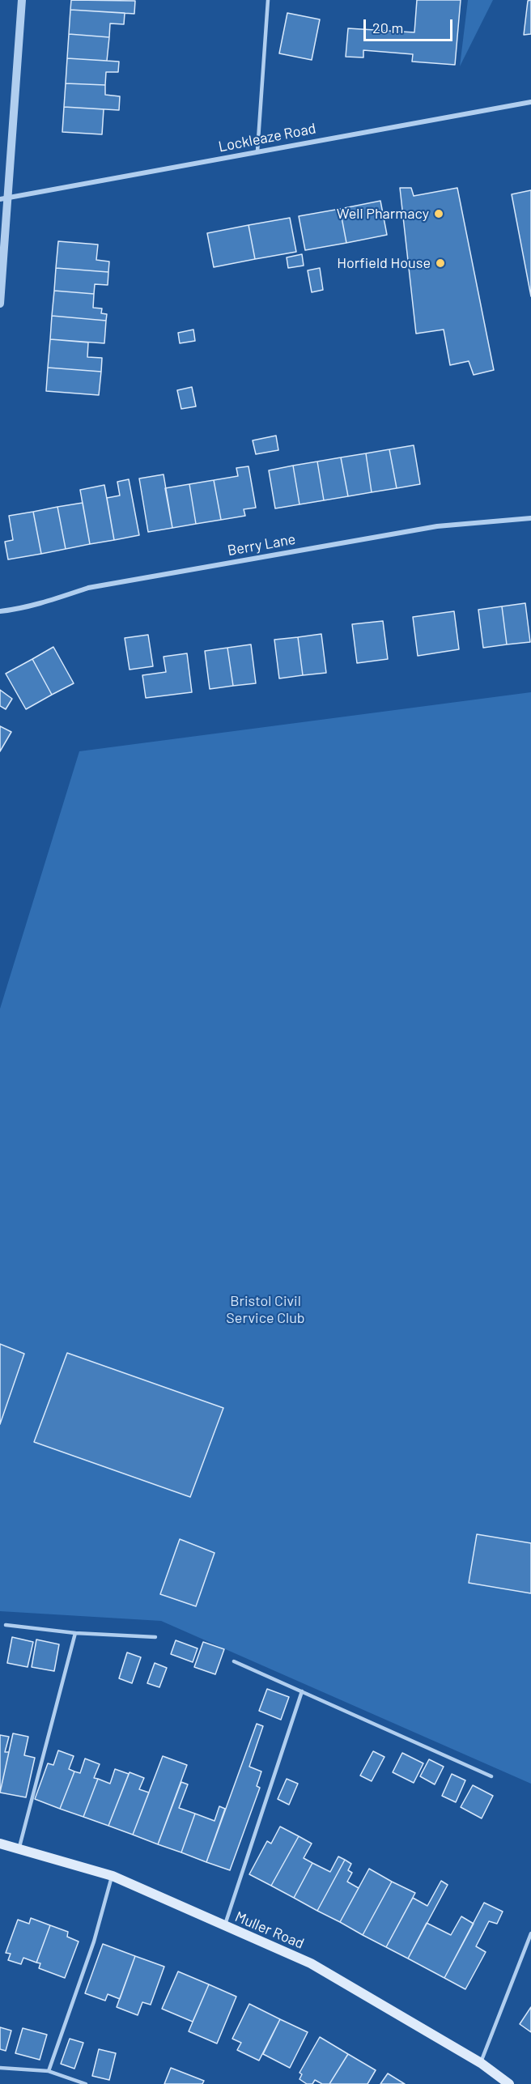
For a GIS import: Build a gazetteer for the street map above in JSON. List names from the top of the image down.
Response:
{
  "streets": {
    "main road": ["Muller Road"],
    "street": ["Lockleaze Road", "Berry Lane"]
  },
  "parks": ["Bristol Civil Service Club"],
  "places": ["Well Pharmacy", "Horfield House"],
  "scale_bar": "20 m"
}
